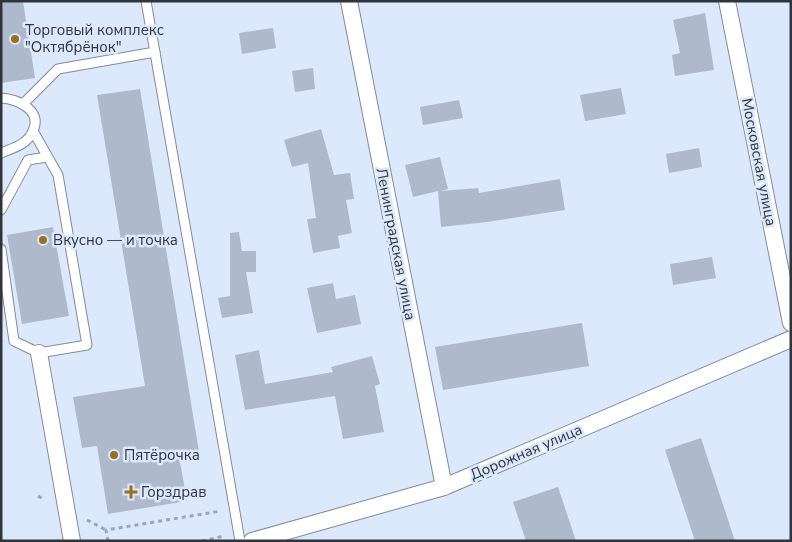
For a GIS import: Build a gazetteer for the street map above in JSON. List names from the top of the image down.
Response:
{
  "streets": {
    "street": ["Московская улица", "Ленинградская улица", "Дорожная улица"]
  },
  "crossings": [
    ["Ленинградская улица", "Дорожная улица"]
  ],
  "places": {
    "other": ["Торговый комплекс \"Октябрёнок\"", "Вкусно — и точка", "Пятёрочка"],
    "health": ["Горздрав"]
  }
}
